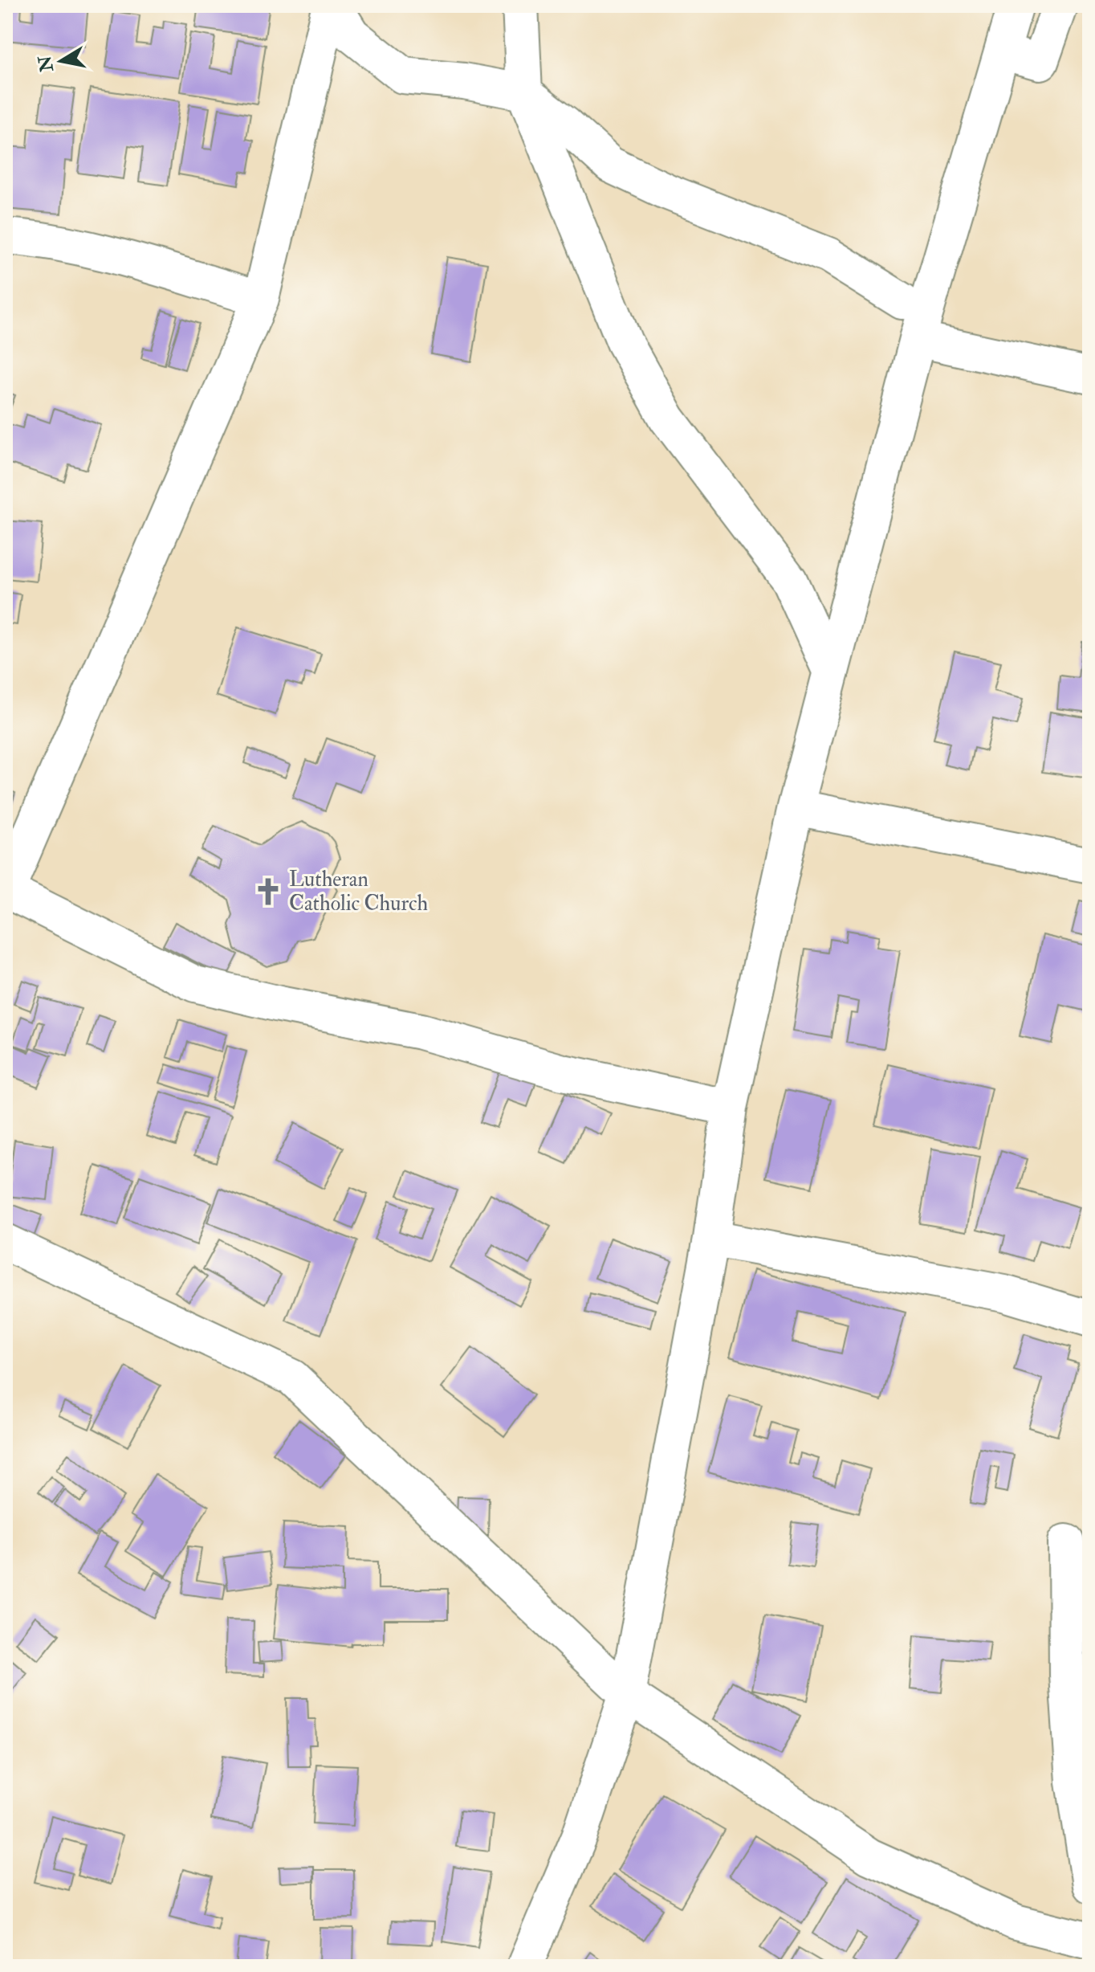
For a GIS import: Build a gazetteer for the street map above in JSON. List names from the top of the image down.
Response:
{
  "places": {
    "church": ["Lutheran Catholic Church"]
  },
  "north": "left"
}
